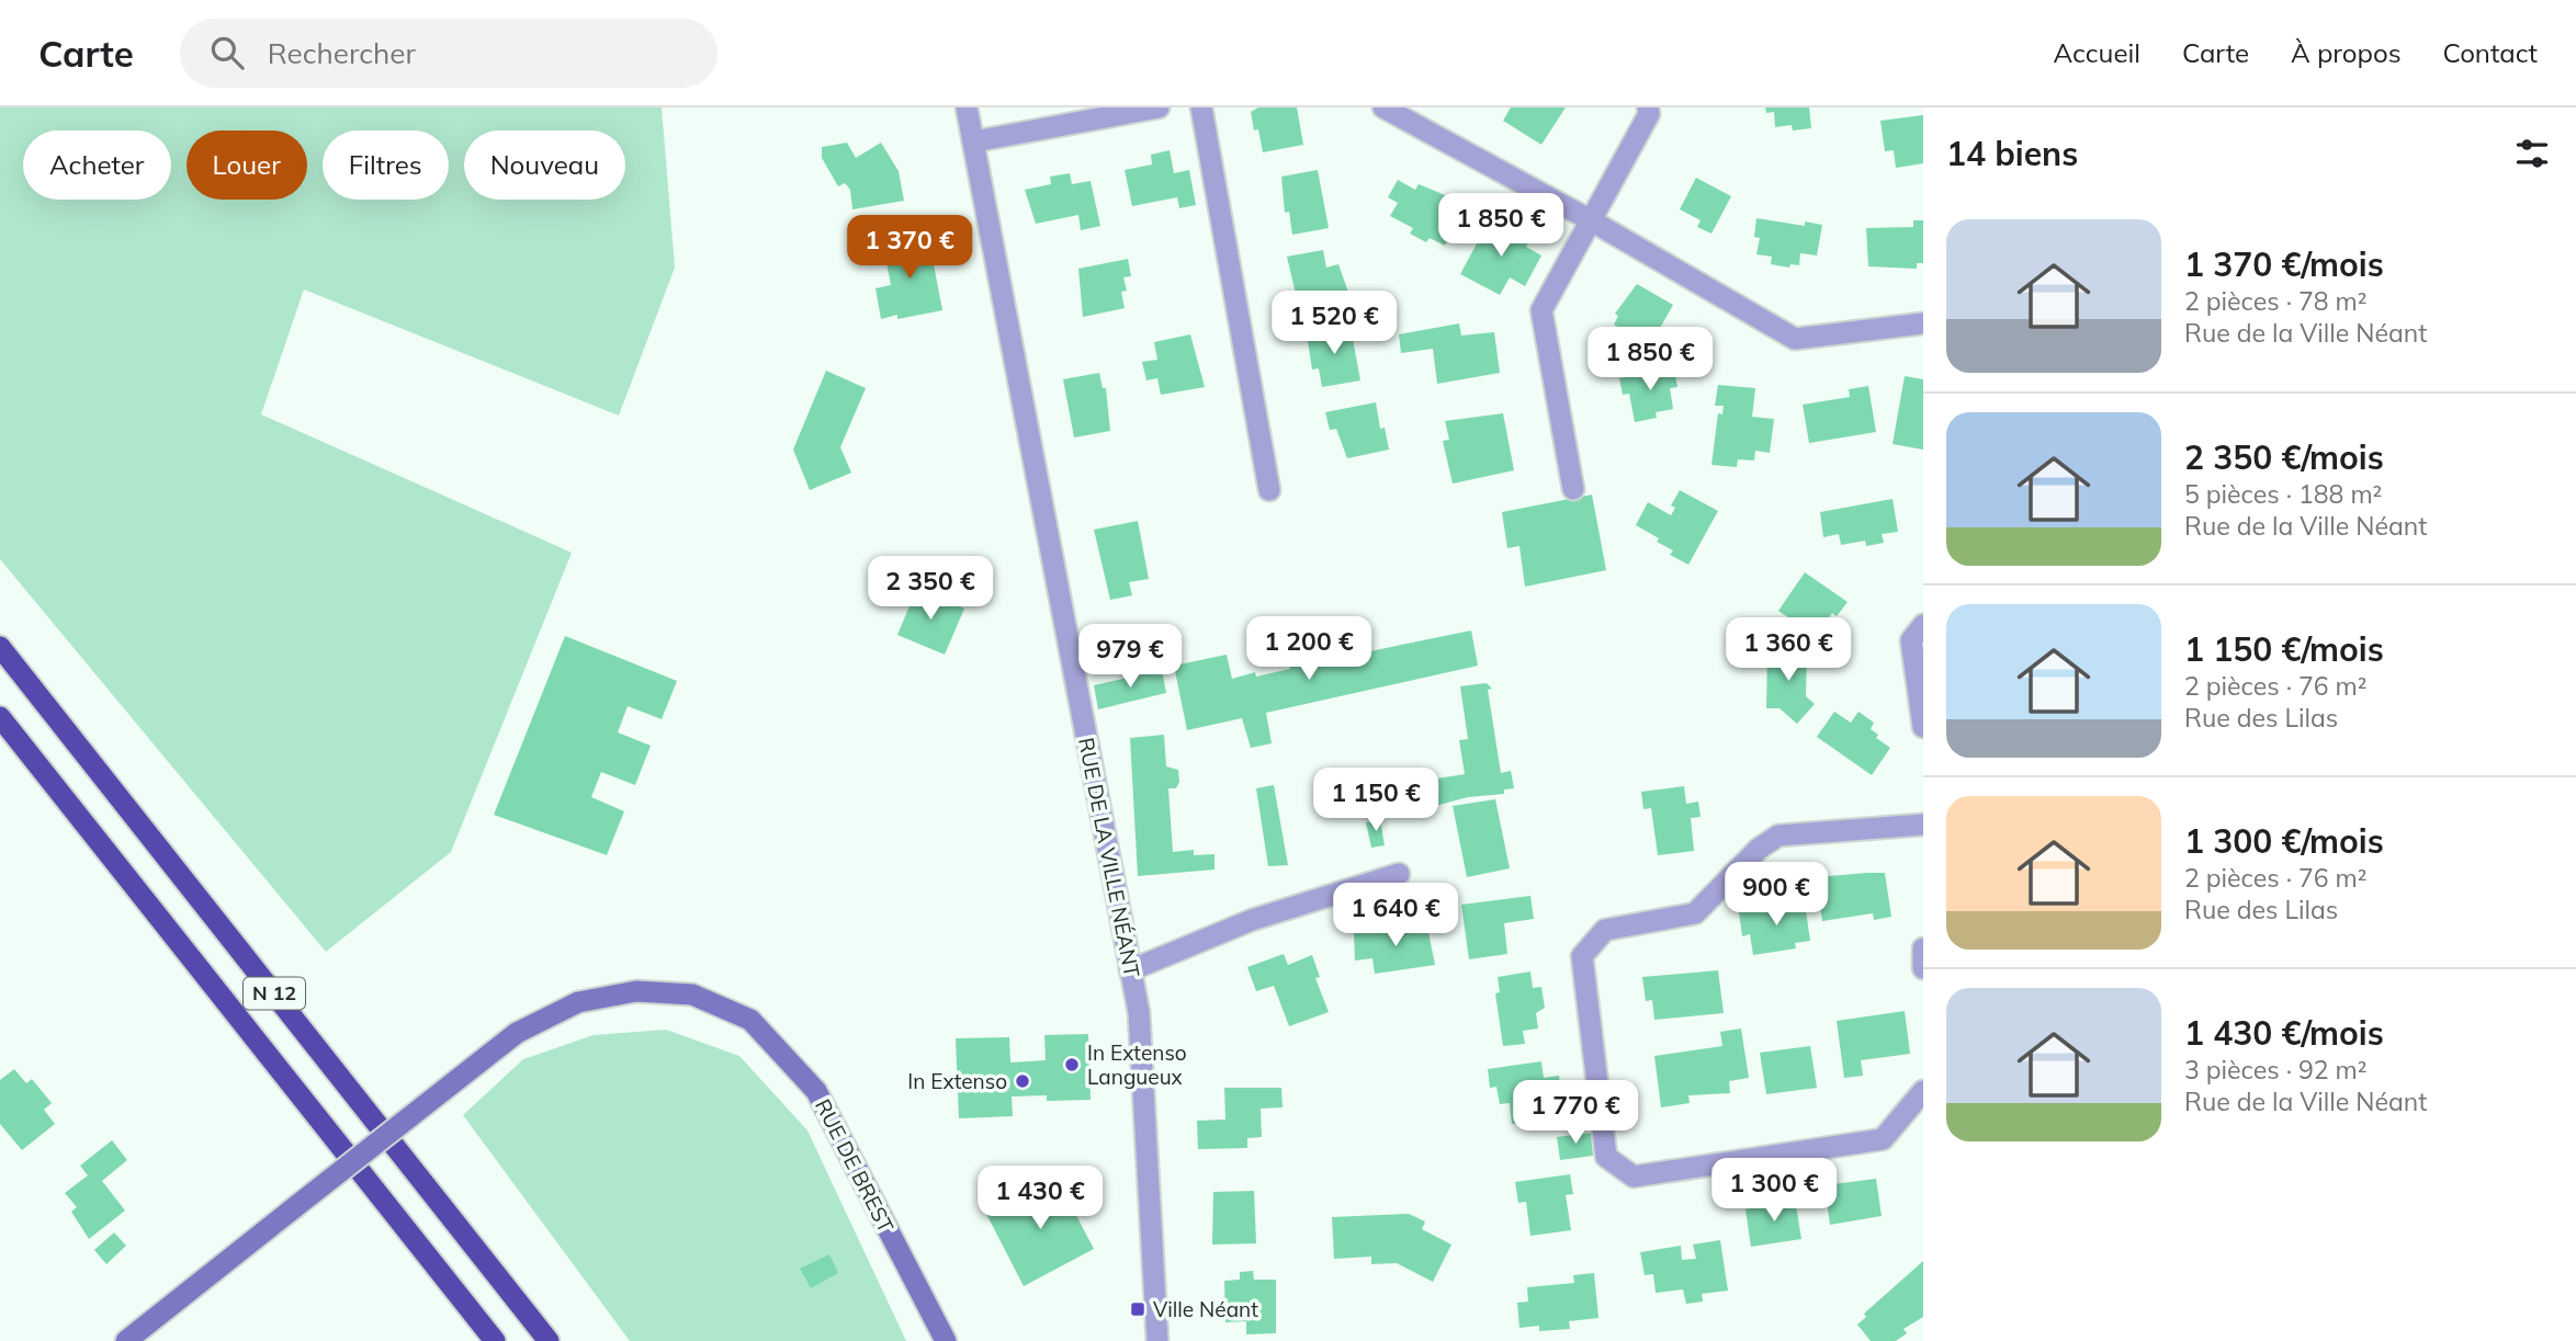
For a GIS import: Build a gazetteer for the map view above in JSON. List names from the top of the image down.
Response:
{
  "streets": {
    "highway": ["N 12"],
    "main road": ["RUE DE BREST"],
    "street": ["RUE DE LA VILLE NÉANT"]
  },
  "places": {
    "other": ["In Extenso Langueux", "In Extenso"],
    "transit": ["Ville Néant"]
  },
  "page": {
    "header": "Carte",
    "search": "Rechercher",
    "nav": [
      "Accueil",
      "Carte",
      "À propos",
      "Contact"
    ],
    "heading": "14 biens",
    "chip": [
      "Acheter",
      "Louer",
      "Filtres",
      "Nouveau"
    ],
    "price": [
      "1 850 €",
      "1 370 €",
      "1 520 €",
      "1 850 €",
      "2 350 €",
      "1 200 €",
      "1 360 €",
      "979 €",
      "1 150 €",
      "900 €",
      "1 640 €",
      "1 770 €",
      "1 300 €",
      "1 430 €"
    ],
    "list": [
      {
        "name": "1 370 €/mois",
        "note": "2 pièces · 78 m² · Rue de la Ville Néant"
      },
      {
        "name": "2 350 €/mois",
        "note": "5 pièces · 188 m² · Rue de la Ville Néant"
      },
      {
        "name": "1 150 €/mois",
        "note": "2 pièces · 76 m² · Rue des Lilas"
      },
      {
        "name": "1 300 €/mois",
        "note": "2 pièces · 76 m² · Rue des Lilas"
      },
      {
        "name": "1 430 €/mois",
        "note": "3 pièces · 92 m² · Rue de la Ville Néant"
      }
    ]
  }
}
